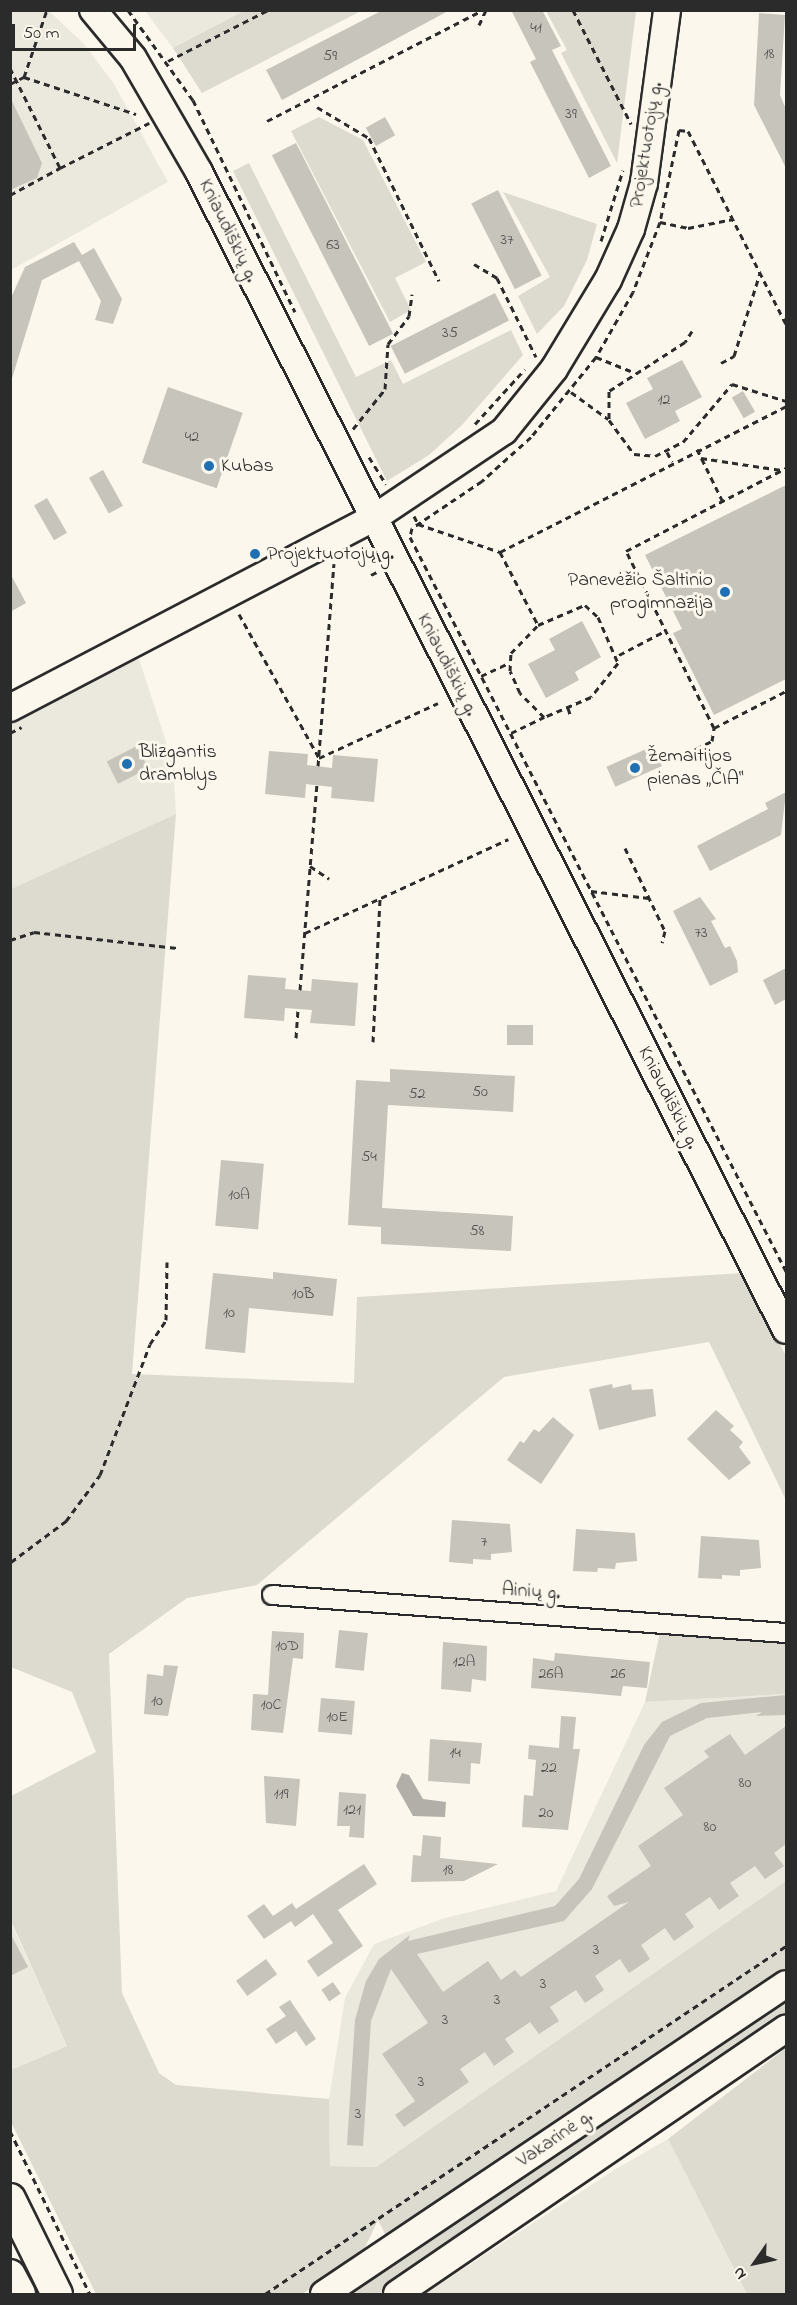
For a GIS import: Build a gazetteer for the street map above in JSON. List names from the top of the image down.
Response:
{
  "streets": {
    "main road": ["Projektuotojų g.", "Kniaudiškių g.", "Vakarinė g."],
    "street": ["Ainių g."]
  },
  "crossings": [
    ["Projektuotojų g.", "Kniaudiškių g."]
  ],
  "places": [
    "Kubas",
    "Projektuotojų g.",
    "Panevėžio Šaltinio progimnazija",
    "Blizgantis dramblys",
    "Žemaitijos pienas „ČIA“"
  ],
  "house_numbers": [
    "41",
    "18",
    "59",
    "39",
    "37",
    "63",
    "35",
    "12",
    "42",
    "73",
    "50",
    "52",
    "54",
    "10A",
    "58",
    "10B",
    "10",
    "7",
    "10D",
    "12A",
    "26A",
    "26",
    "10",
    "10C",
    "10E",
    "14",
    "22",
    "80",
    "119",
    "121",
    "20",
    "80",
    "18",
    "3",
    "3",
    "3",
    "3",
    "3",
    "3"
  ],
  "scale_bar": "50 m",
  "north": "bottom left"
}
